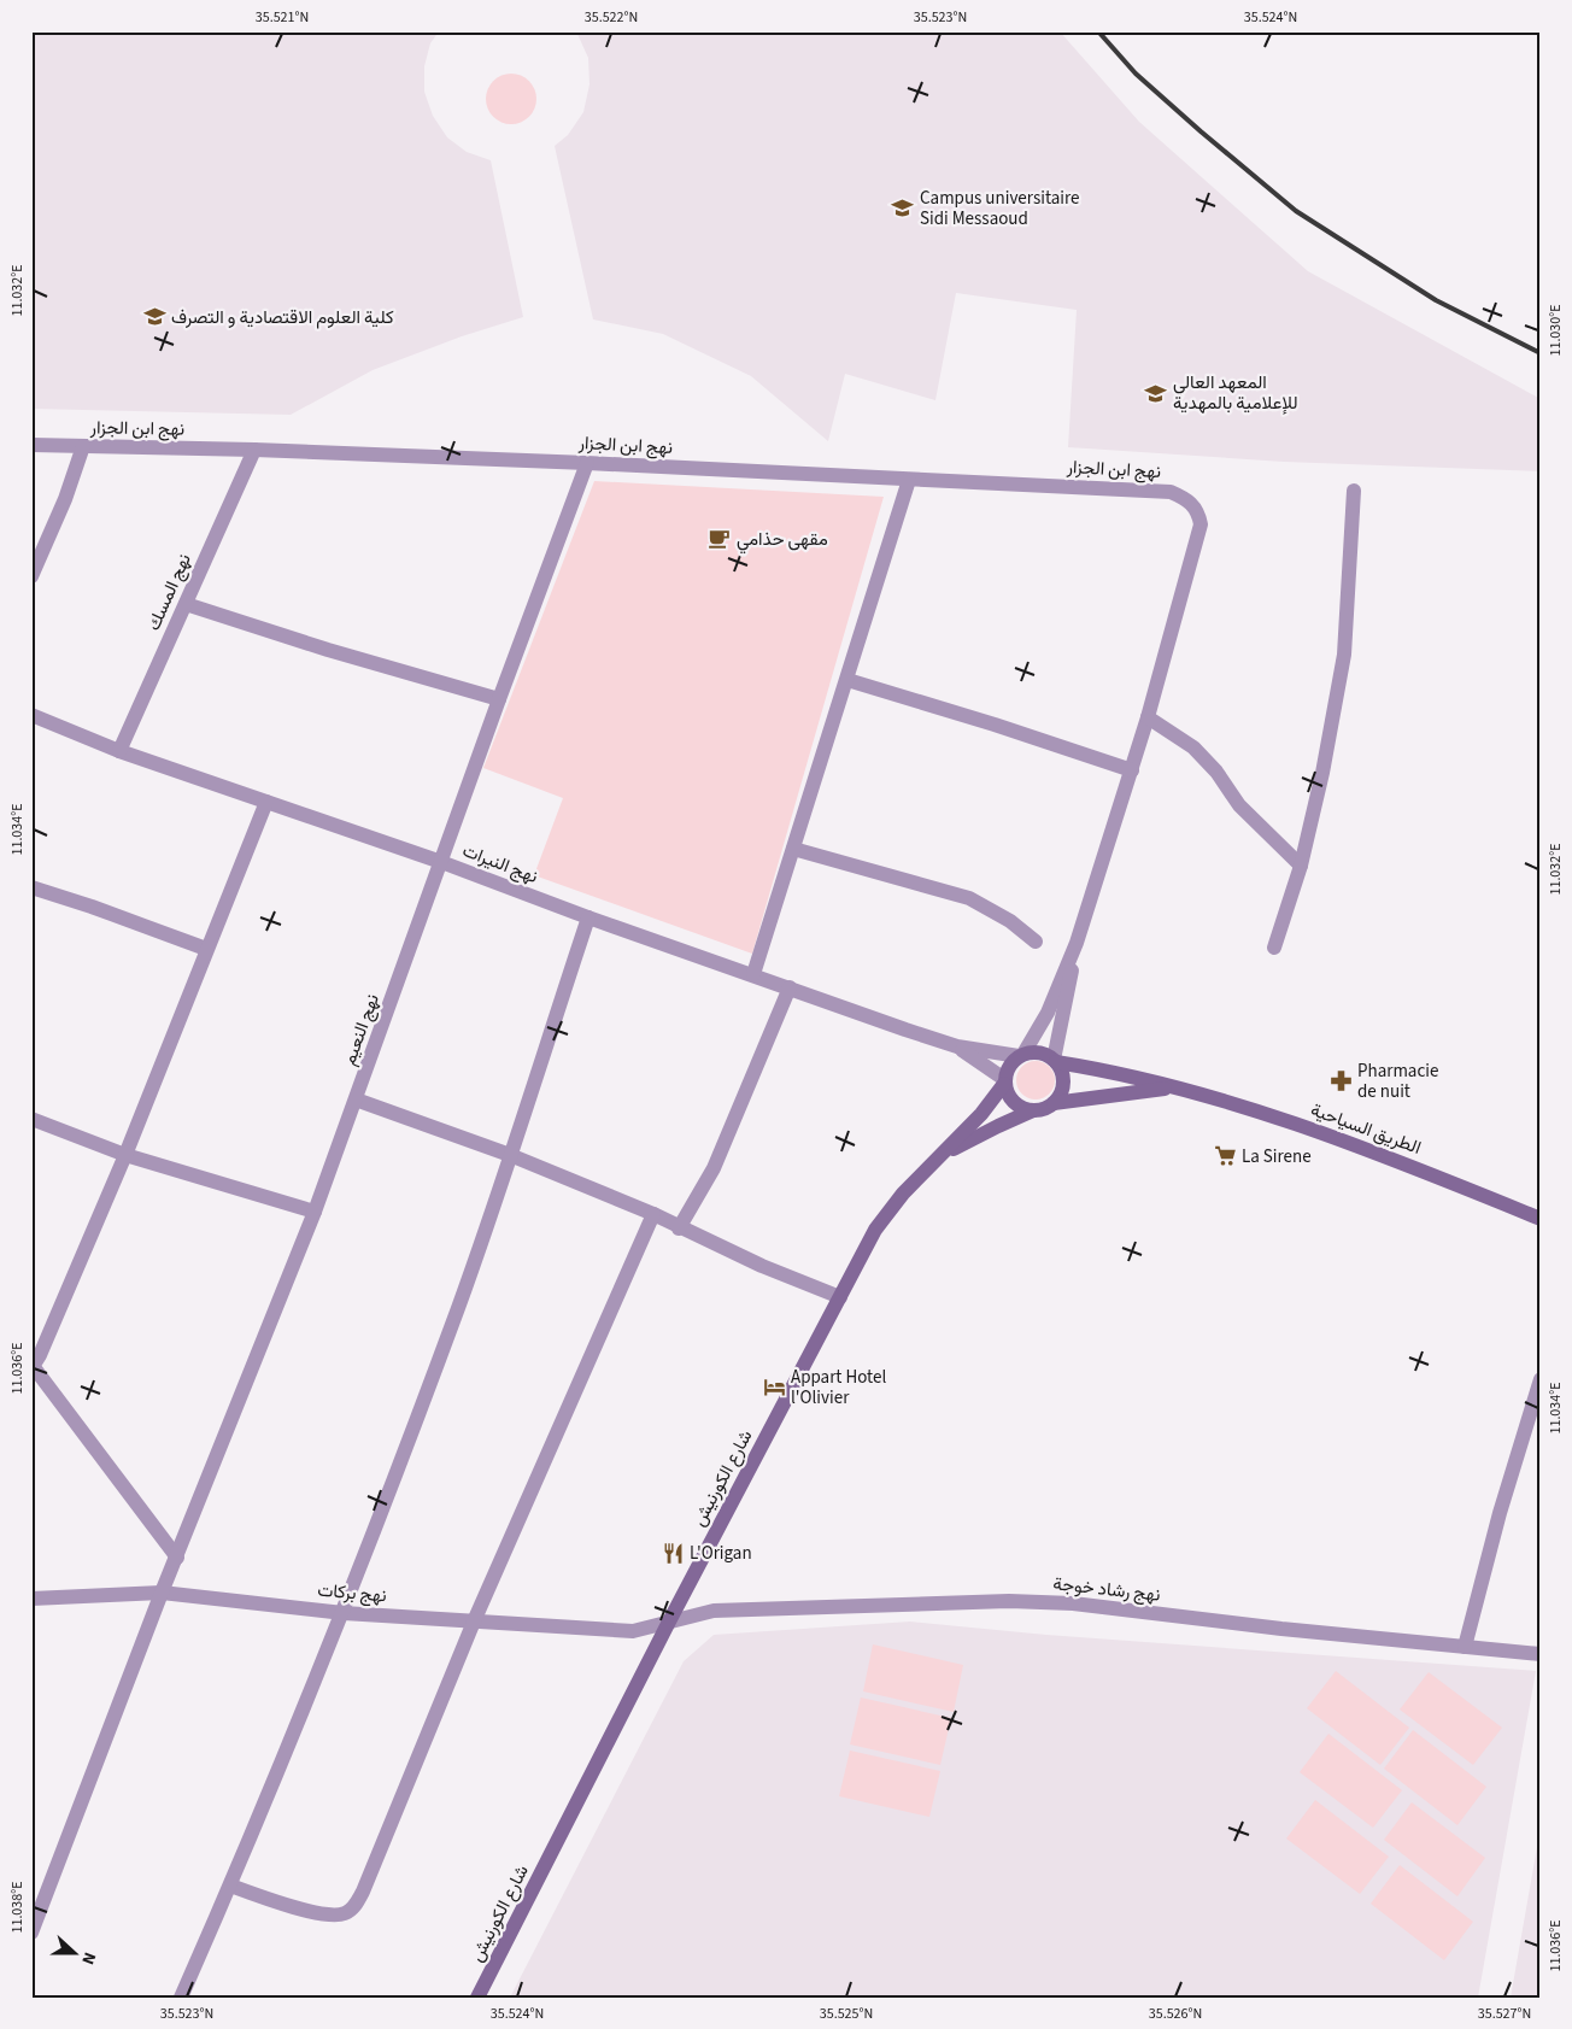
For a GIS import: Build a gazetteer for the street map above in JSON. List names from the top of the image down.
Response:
{
  "streets": {
    "main road": ["الطريق السياحية", "شارع الكورنيش"],
    "street": [
      "نهج ابن الجزار",
      "نهج المسك",
      "نهج النيرات",
      "نهج النعيم",
      "نهج رشاد خوجة",
      "نهج بركات"
    ]
  },
  "crossings": [
    ["نهج ابن الجزار", "نهج المسك"],
    ["نهج ابن الجزار", "نهج النعيم"],
    ["نهج المسك", "نهج النيرات"],
    ["نهج النيرات", "نهج النعيم"],
    ["نهج النعيم", "نهج بركات"],
    ["الطريق السياحية", "شارع الكورنيش"],
    ["شارع الكورنيش", "نهج رشاد خوجة"],
    ["شارع الكورنيش", "نهج بركات"],
    ["نهج رشاد خوجة", "نهج بركات"]
  ],
  "places": {
    "school or university": ["Campus universitaire Sidi Messaoud", "كلية العلوم الاقتصادية و التصرف", "المعهد العالي للإعلامية بالمهدية"],
    "cafe": ["مقهى حذامي"],
    "pharmacy": ["Pharmacie de nuit"],
    "supermarket": ["La Sirene"],
    "hotel": ["Appart Hotel l'Olivier"],
    "restaurant": ["L'Origan"]
  },
  "north": "right",
  "coordinates": [
    "35.521°N",
    "35.522°N",
    "35.523°N",
    "35.524°N",
    "11.032°E",
    "11.030°E",
    "11.034°E",
    "11.036°E",
    "11.038°E",
    "35.525°N",
    "35.526°N",
    "35.527°N"
  ]
}
